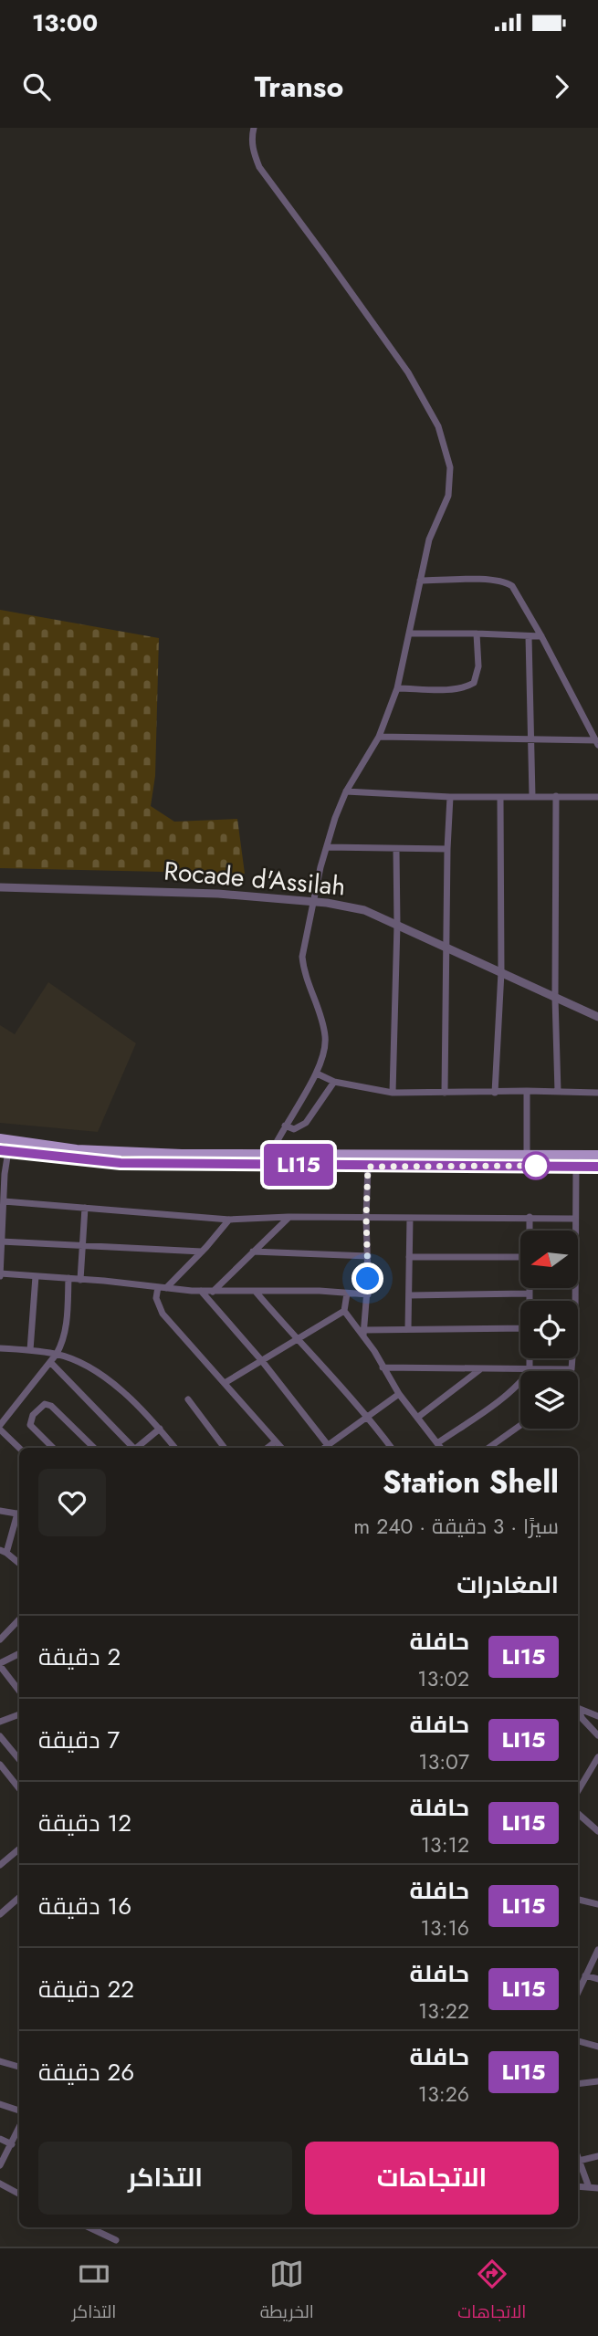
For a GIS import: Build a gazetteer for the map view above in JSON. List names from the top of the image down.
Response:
{
  "streets": {
    "street": ["Rocade d'Assilah"]
  },
  "lines": ["bus line LI15"],
  "north": "left",
  "page": {
    "status": "13:00",
    "header": "Transo",
    "on_map": "LI15",
    "heading": [
      ["Station Shell", "سيرًا · 3 دقيقة · 240 m"],
      "المغادرات"
    ],
    "list": [
      {
        "mark": "LI15",
        "name": "حافلة",
        "note": "13:02",
        "value": "2 دقيقة"
      },
      {
        "mark": "LI15",
        "name": "حافلة",
        "note": "13:07",
        "value": "7 دقيقة"
      },
      {
        "mark": "LI15",
        "name": "حافلة",
        "note": "13:12",
        "value": "12 دقيقة"
      },
      {
        "mark": "LI15",
        "name": "حافلة",
        "note": "13:16",
        "value": "16 دقيقة"
      },
      {
        "mark": "LI15",
        "name": "حافلة",
        "note": "13:22",
        "value": "22 دقيقة"
      },
      {
        "mark": "LI15",
        "name": "حافلة",
        "note": "13:26",
        "value": "26 دقيقة"
      }
    ],
    "buttons": ["الاتجاهات", "التذاكر"],
    "tabs": ["الاتجاهات", "الخريطة", "التذاكر"]
  }
}
